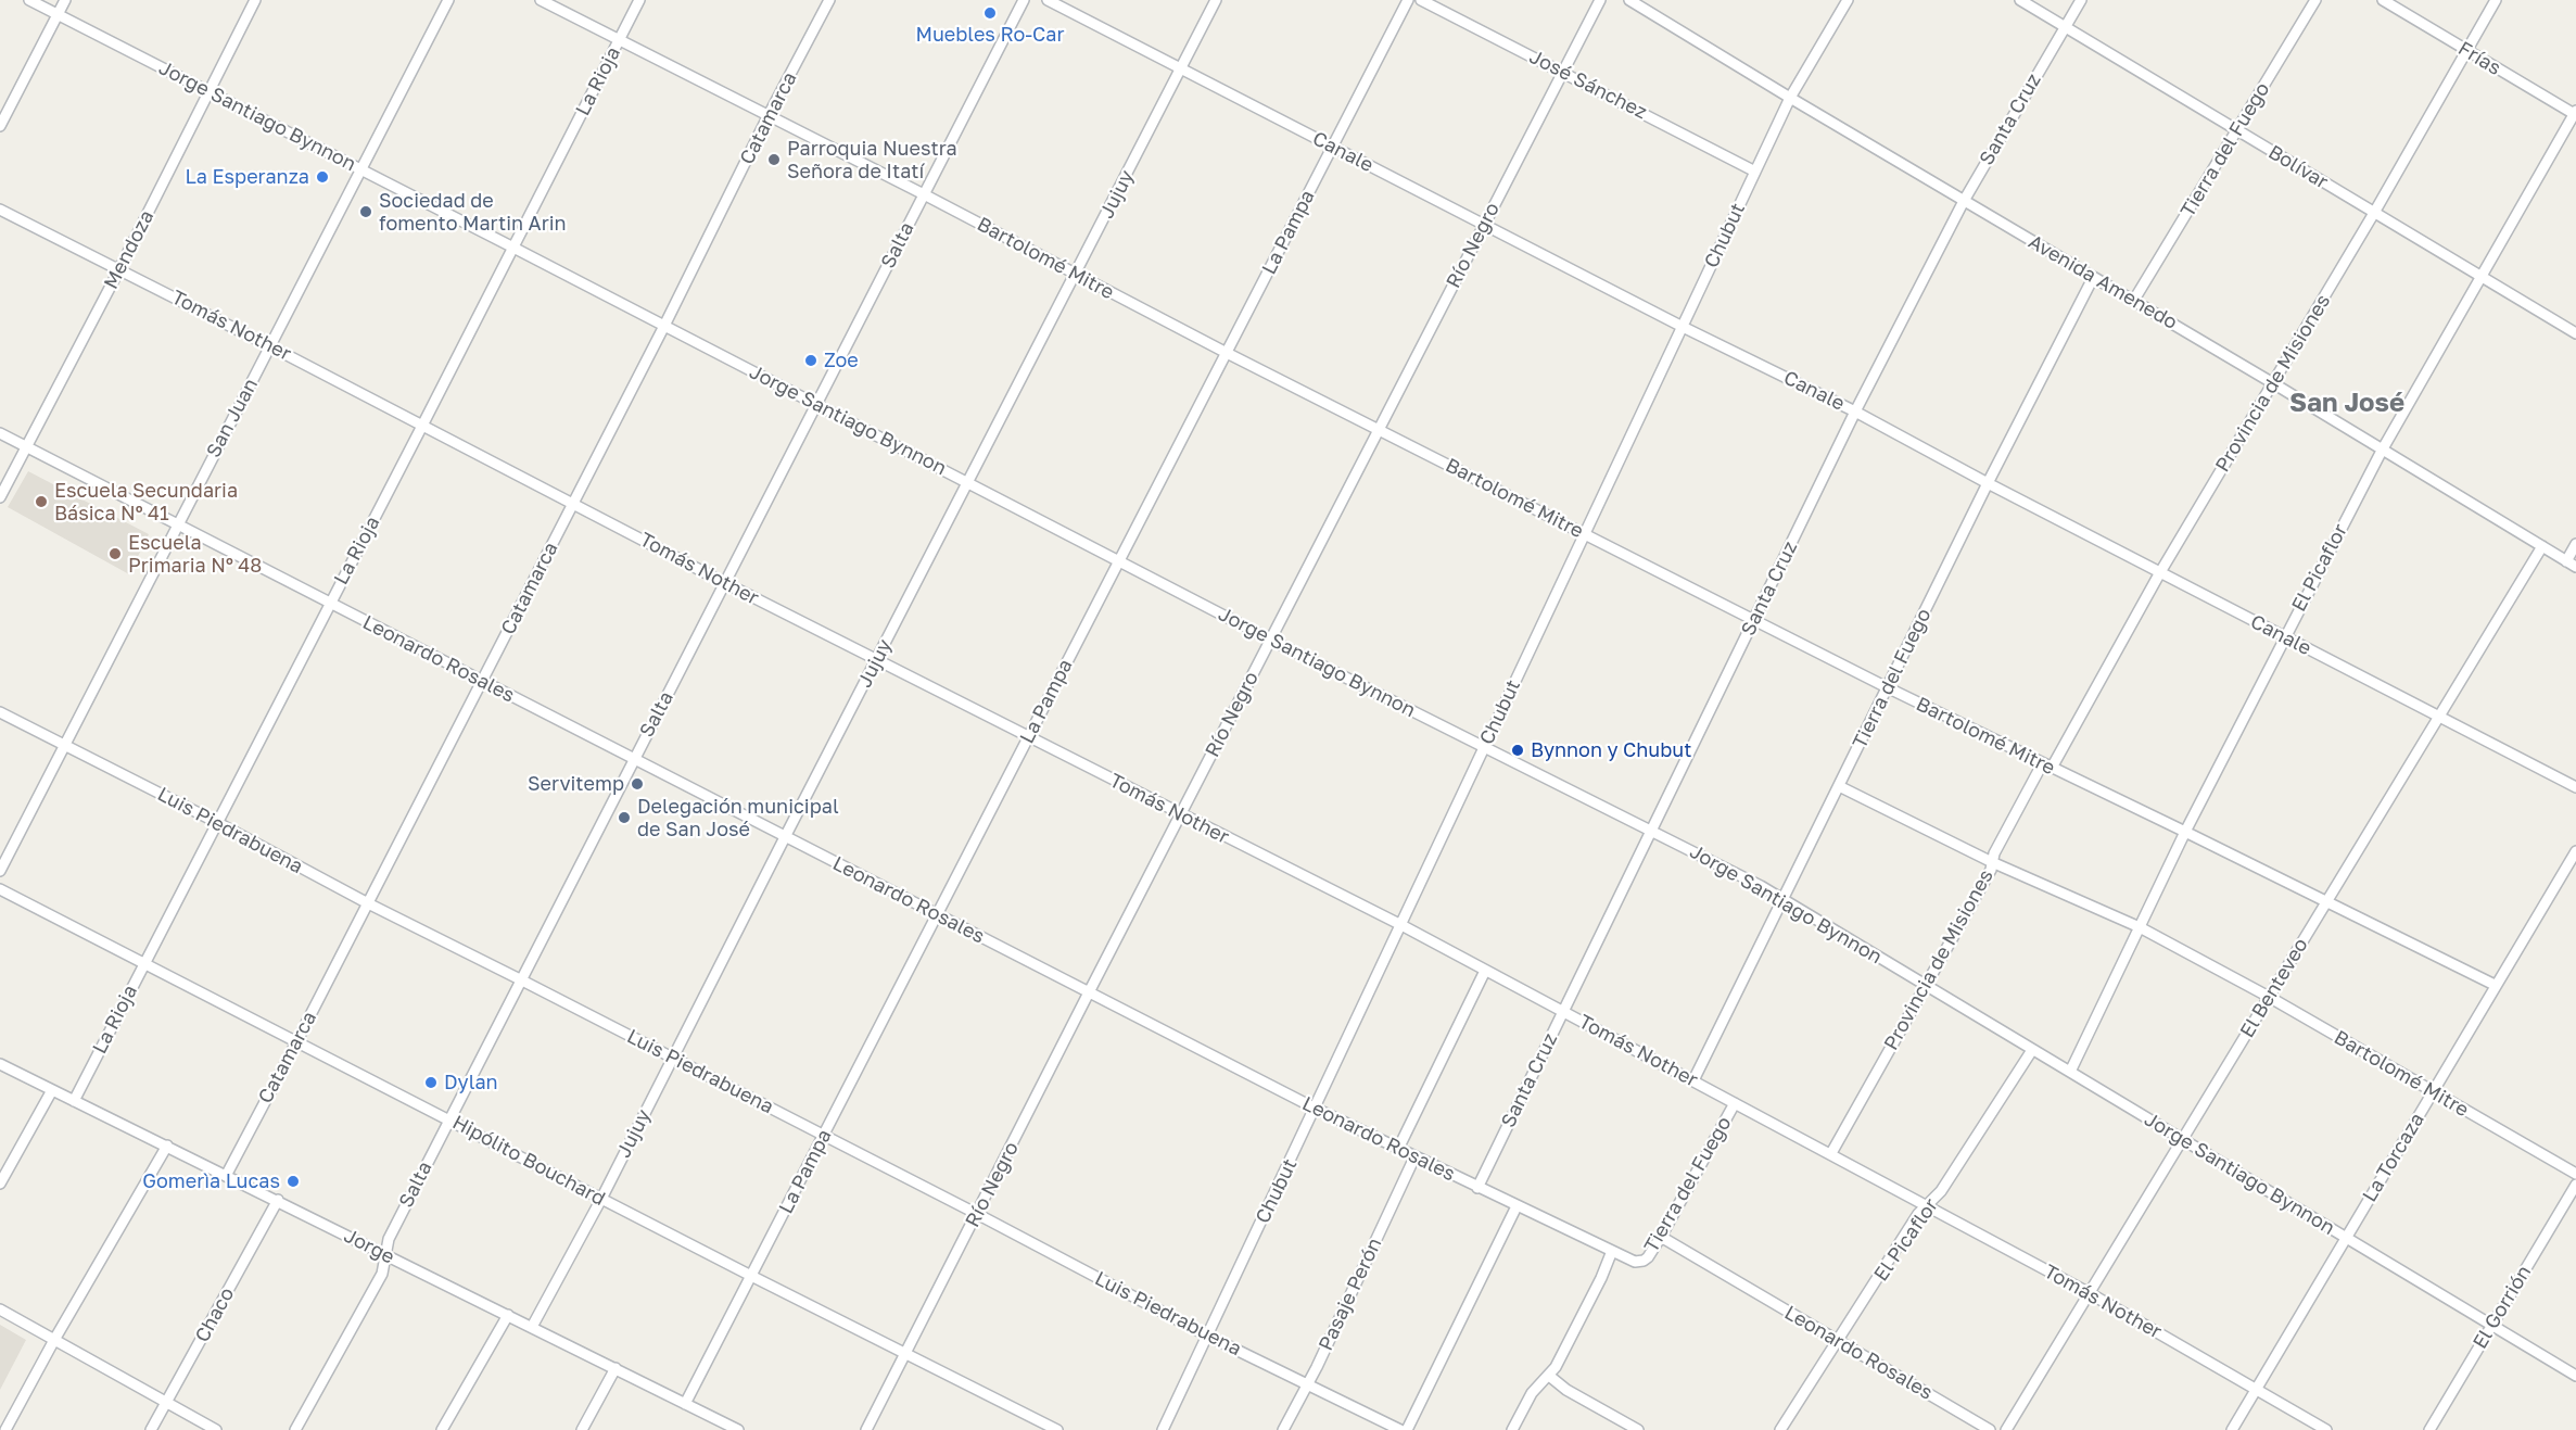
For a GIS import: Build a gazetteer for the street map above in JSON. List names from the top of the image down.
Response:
{
  "streets": {
    "street": [
      "Frías",
      "La Rioja",
      "José Sánchez",
      "Jorge Santiago Bynnon",
      "Catamarca",
      "Santa Cruz",
      "Tierra del Fuego",
      "Canale",
      "Bolívar",
      "Jujuy",
      "La Pampa",
      "Chubut",
      "Salta",
      "Río Negro",
      "Mendoza",
      "Bartolomé Mitre",
      "Avenida Amenedo",
      "Tomás Nother",
      "Provincia de Misiones",
      "San Juan",
      "El Picaflor",
      "Leonardo Rosales",
      "Luis Piedrabuena",
      "El Benteveo",
      "La Torcaza",
      "Hipólito Bouchard",
      "Jorge",
      "Pasaje Perón",
      "El Gorrión",
      "Chaco"
    ]
  },
  "crossings": [
    ["Frías", "Provincia de Misiones"],
    ["Frías", "El Picaflor"],
    ["La Rioja", "Jorge Santiago Bynnon"],
    ["La Rioja", "Bartolomé Mitre"],
    ["La Rioja", "Tomás Nother"],
    ["La Rioja", "Leonardo Rosales"],
    ["La Rioja", "Luis Piedrabuena"],
    ["La Rioja", "Hipólito Bouchard"],
    ["La Rioja", "Jorge"],
    ["José Sánchez", "Chubut"],
    ["José Sánchez", "Río Negro"],
    ["Jorge Santiago Bynnon", "Catamarca"],
    ["Jorge Santiago Bynnon", "Santa Cruz"],
    ["Jorge Santiago Bynnon", "Tierra del Fuego"],
    ["Jorge Santiago Bynnon", "Jujuy"],
    ["Jorge Santiago Bynnon", "La Pampa"],
    ["Jorge Santiago Bynnon", "Chubut"],
    ["Jorge Santiago Bynnon", "Salta"],
    ["Jorge Santiago Bynnon", "Río Negro"],
    ["Jorge Santiago Bynnon", "Mendoza"],
    ["Jorge Santiago Bynnon", "Provincia de Misiones"],
    ["Jorge Santiago Bynnon", "San Juan"],
    ["Jorge Santiago Bynnon", "El Picaflor"],
    ["Jorge Santiago Bynnon", "El Benteveo"],
    ["Jorge Santiago Bynnon", "La Torcaza"],
    ["Jorge Santiago Bynnon", "El Gorrión"],
    ["Catamarca", "Bartolomé Mitre"],
    ["Catamarca", "Tomás Nother"],
    ["Catamarca", "Leonardo Rosales"],
    ["Catamarca", "Luis Piedrabuena"],
    ["Catamarca", "Hipólito Bouchard"],
    ["Catamarca", "Jorge"],
    ["Santa Cruz", "Canale"],
    ["Santa Cruz", "Bolívar"],
    ["Santa Cruz", "Bartolomé Mitre"],
    ["Santa Cruz", "Avenida Amenedo"],
    ["Santa Cruz", "Tomás Nother"],
    ["Santa Cruz", "Leonardo Rosales"],
    ["Tierra del Fuego", "Canale"],
    ["Tierra del Fuego", "Bolívar"],
    ["Tierra del Fuego", "Bartolomé Mitre"],
    ["Tierra del Fuego", "Avenida Amenedo"],
    ["Tierra del Fuego", "Tomás Nother"],
    ["Tierra del Fuego", "Leonardo Rosales"],
    ["Canale", "Jujuy"],
    ["Canale", "La Pampa"],
    ["Canale", "Chubut"],
    ["Canale", "Río Negro"],
    ["Canale", "Provincia de Misiones"],
    ["Canale", "El Picaflor"],
    ["Canale", "El Benteveo"],
    ["Bolívar", "Provincia de Misiones"],
    ["Bolívar", "El Picaflor"],
    ["Jujuy", "Bartolomé Mitre"],
    ["Jujuy", "Tomás Nother"],
    ["Jujuy", "Leonardo Rosales"],
    ["Jujuy", "Luis Piedrabuena"],
    ["Jujuy", "Hipólito Bouchard"],
    ["Jujuy", "Jorge"],
    ["La Pampa", "Bartolomé Mitre"],
    ["La Pampa", "Tomás Nother"],
    ["La Pampa", "Leonardo Rosales"],
    ["La Pampa", "Luis Piedrabuena"],
    ["La Pampa", "Hipólito Bouchard"],
    ["La Pampa", "Jorge"],
    ["Chubut", "Bartolomé Mitre"],
    ["Chubut", "Avenida Amenedo"],
    ["Chubut", "Tomás Nother"],
    ["Chubut", "Leonardo Rosales"],
    ["Chubut", "Luis Piedrabuena"],
    ["Salta", "Bartolomé Mitre"],
    ["Salta", "Tomás Nother"],
    ["Salta", "Leonardo Rosales"],
    ["Salta", "Luis Piedrabuena"],
    ["Salta", "Hipólito Bouchard"],
    ["Salta", "Jorge"],
    ["Río Negro", "Bartolomé Mitre"],
    ["Río Negro", "Tomás Nother"],
    ["Río Negro", "Leonardo Rosales"],
    ["Río Negro", "Luis Piedrabuena"],
    ["Río Negro", "Hipólito Bouchard"],
    ["Mendoza", "Tomás Nother"],
    ["Mendoza", "Leonardo Rosales"],
    ["Bartolomé Mitre", "Provincia de Misiones"],
    ["Bartolomé Mitre", "El Picaflor"],
    ["Bartolomé Mitre", "El Benteveo"],
    ["Bartolomé Mitre", "La Torcaza"],
    ["Avenida Amenedo", "Provincia de Misiones"],
    ["Avenida Amenedo", "El Picaflor"],
    ["Avenida Amenedo", "El Benteveo"],
    ["Tomás Nother", "Provincia de Misiones"],
    ["Tomás Nother", "San Juan"],
    ["Tomás Nother", "El Picaflor"],
    ["Tomás Nother", "El Benteveo"],
    ["Tomás Nother", "La Torcaza"],
    ["San Juan", "Leonardo Rosales"],
    ["San Juan", "Luis Piedrabuena"],
    ["El Picaflor", "Leonardo Rosales"],
    ["Leonardo Rosales", "Pasaje Perón"],
    ["Luis Piedrabuena", "Pasaje Perón"],
    ["Jorge", "Chaco"]
  ],
  "districts": ["San José"],
  "places": [
    "Muebles Ro-Car",
    "Parroquia Nuestra Señora de Itatí",
    "La Esperanza",
    "Sociedad de fomento Martin Arin",
    "Zoe",
    "Escuela Secundaria Básica Nº 41",
    "Escuela Primaria Nº 48",
    "Bynnon y Chubut",
    "Servitemp",
    "Delegación municipal de San José",
    "Dylan",
    "Gomerìa Lucas"
  ]
}
